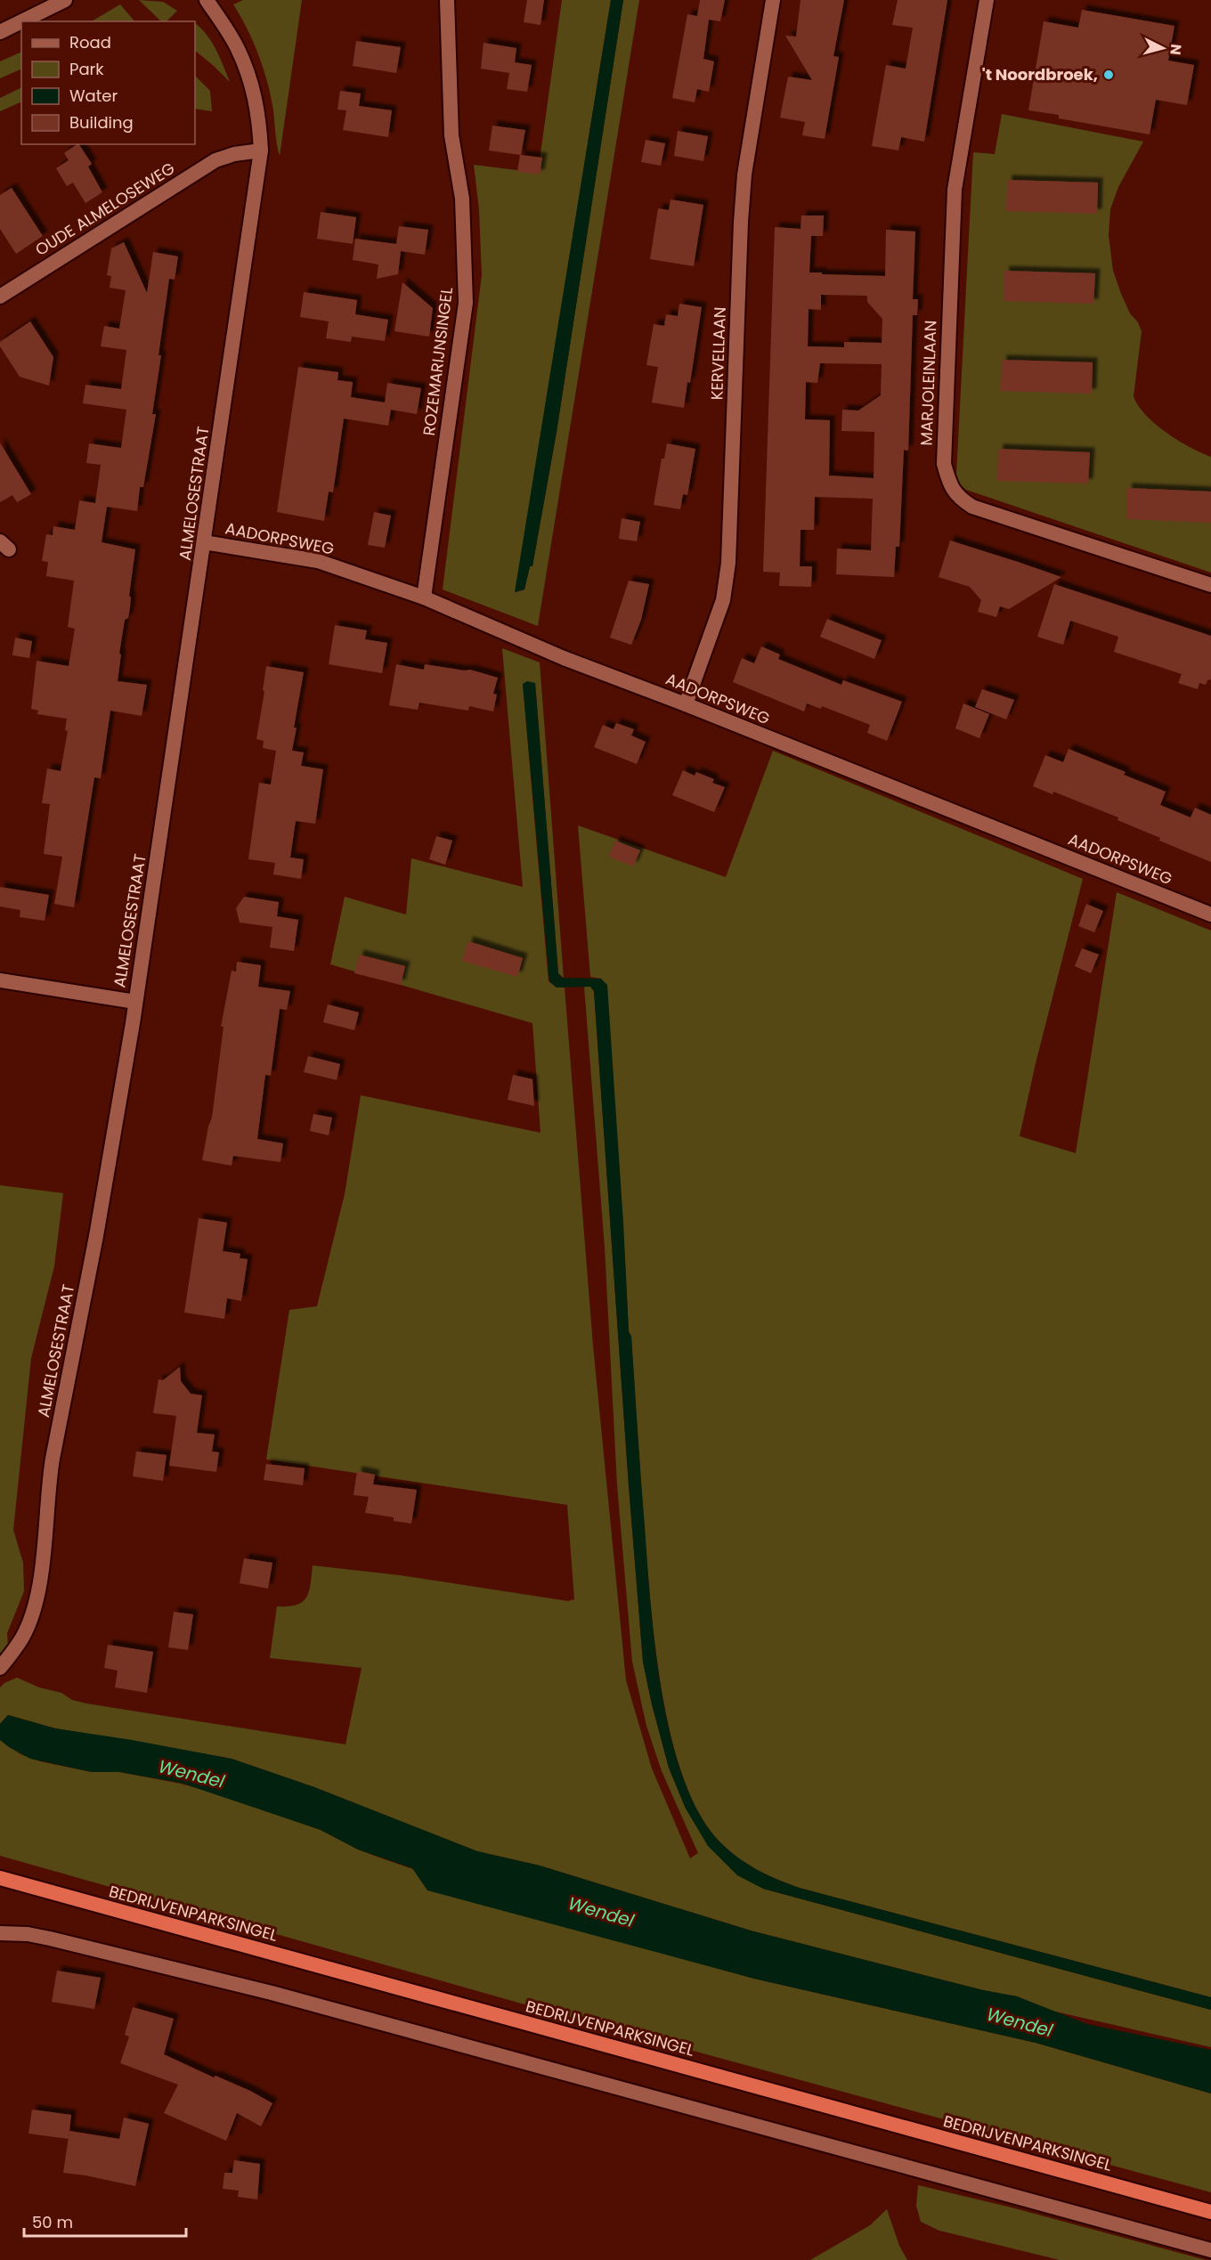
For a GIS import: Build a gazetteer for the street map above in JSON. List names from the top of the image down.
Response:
{
  "streets": {
    "highway": ["BEDRIJVENPARKSINGEL"],
    "street": [
      "OUDE ALMELOSEWEG",
      "KERVELLAAN",
      "ROZEMARIJNSINGEL",
      "MARJOLEINLAAN",
      "ALMELOSESTRAAT",
      "AADORPSWEG"
    ]
  },
  "crossings": [
    ["OUDE ALMELOSEWEG", "ALMELOSESTRAAT"],
    ["KERVELLAAN", "AADORPSWEG"],
    ["ROZEMARIJNSINGEL", "AADORPSWEG"],
    ["ALMELOSESTRAAT", "AADORPSWEG"]
  ],
  "water": ["Wendel"],
  "places": ["'t Noordbroek,"],
  "legend": [
    "Road",
    "Park",
    "Water",
    "Building"
  ],
  "scale_bar": "50 m",
  "north": "right"
}
